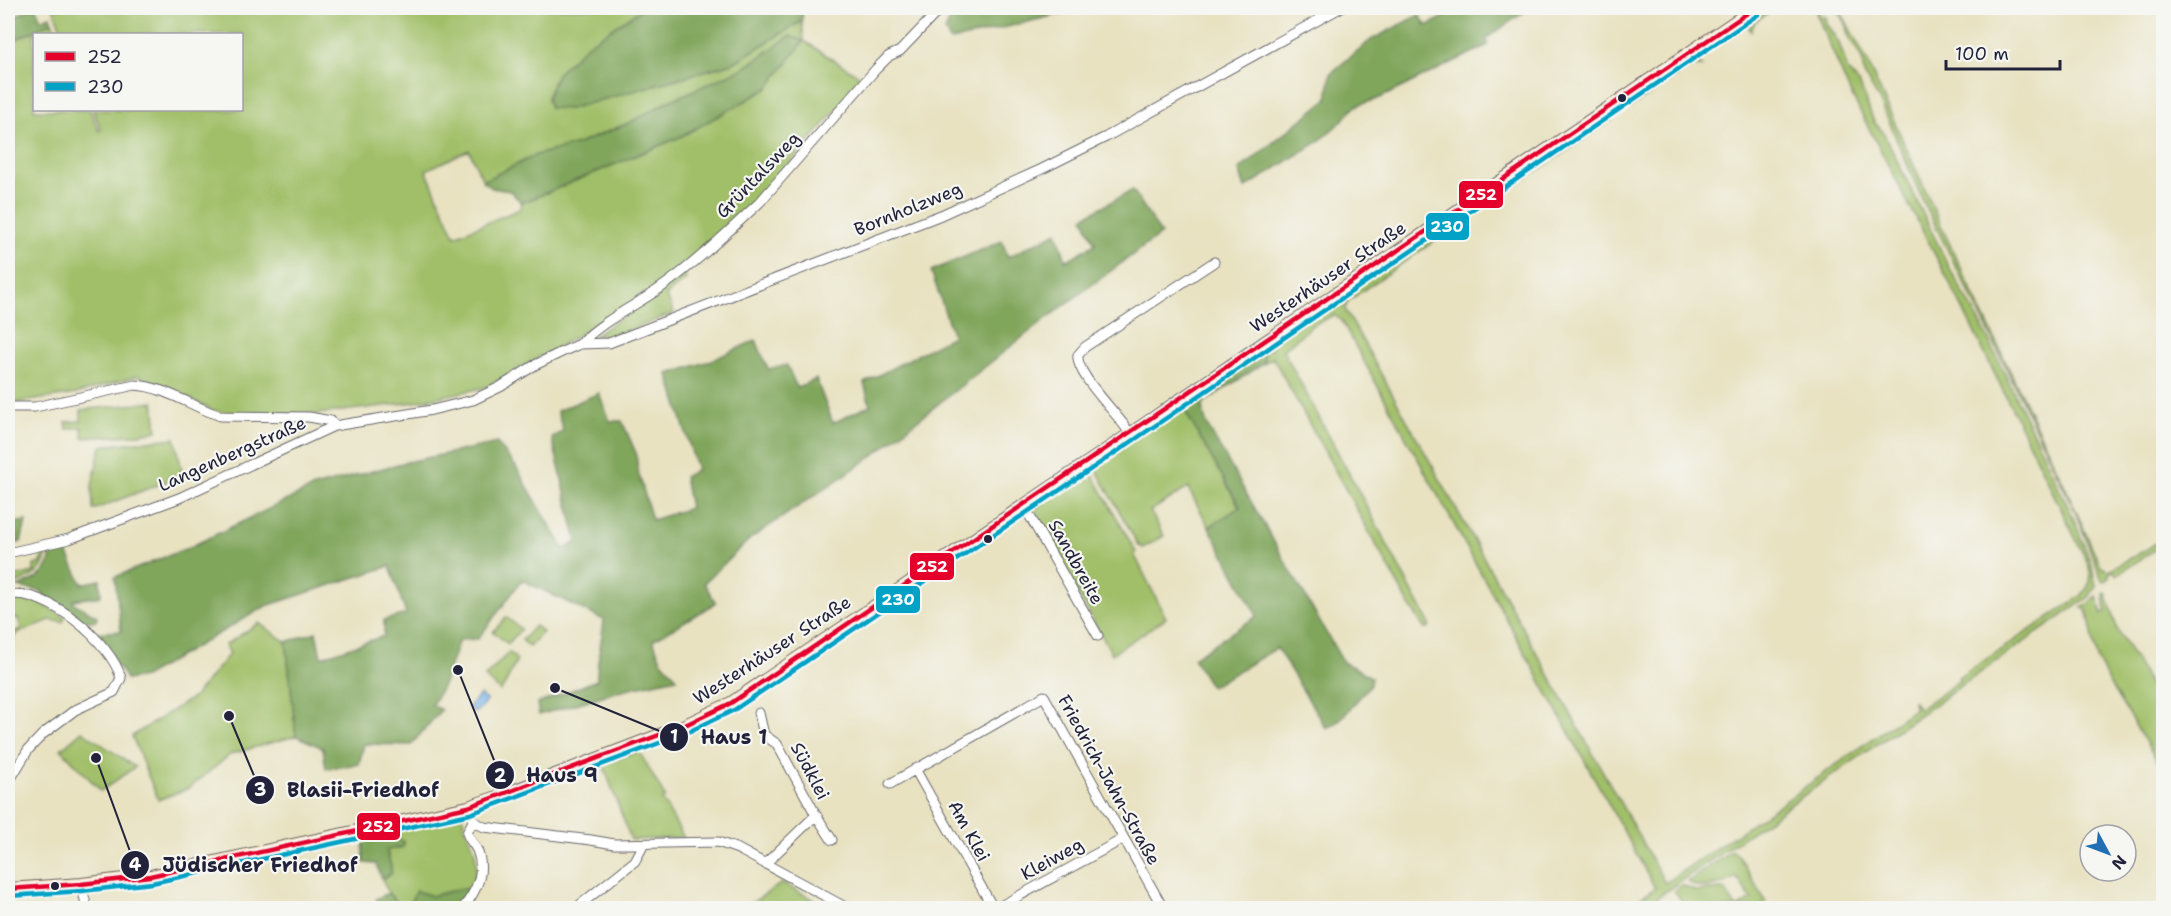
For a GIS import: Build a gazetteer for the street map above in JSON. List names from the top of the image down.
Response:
{
  "streets": {
    "main road": ["Westerhäuser Straße"],
    "street": [
      "Grüntalsweg",
      "Bornholzweg",
      "Langenbergstraße",
      "Sandbreite",
      "Südklei",
      "Friedrich-Jahn-Straße",
      "Am Klei",
      "Kleiweg"
    ]
  },
  "crossings": [
    ["Grüntalsweg", "Bornholzweg"],
    ["Bornholzweg", "Langenbergstraße"],
    ["Westerhäuser Straße", "Sandbreite"],
    ["Friedrich-Jahn-Straße", "Am Klei"],
    ["Friedrich-Jahn-Straße", "Kleiweg"],
    ["Am Klei", "Kleiweg"]
  ],
  "places": [
    "Haus 9",
    "Haus 1",
    "Blasii-Friedhof",
    "Jüdischer Friedhof"
  ],
  "lines": ["transit line 252", "transit line 230"],
  "legend": ["252", "230"],
  "scale_bar": "100 m",
  "north": "bottom right"
}
